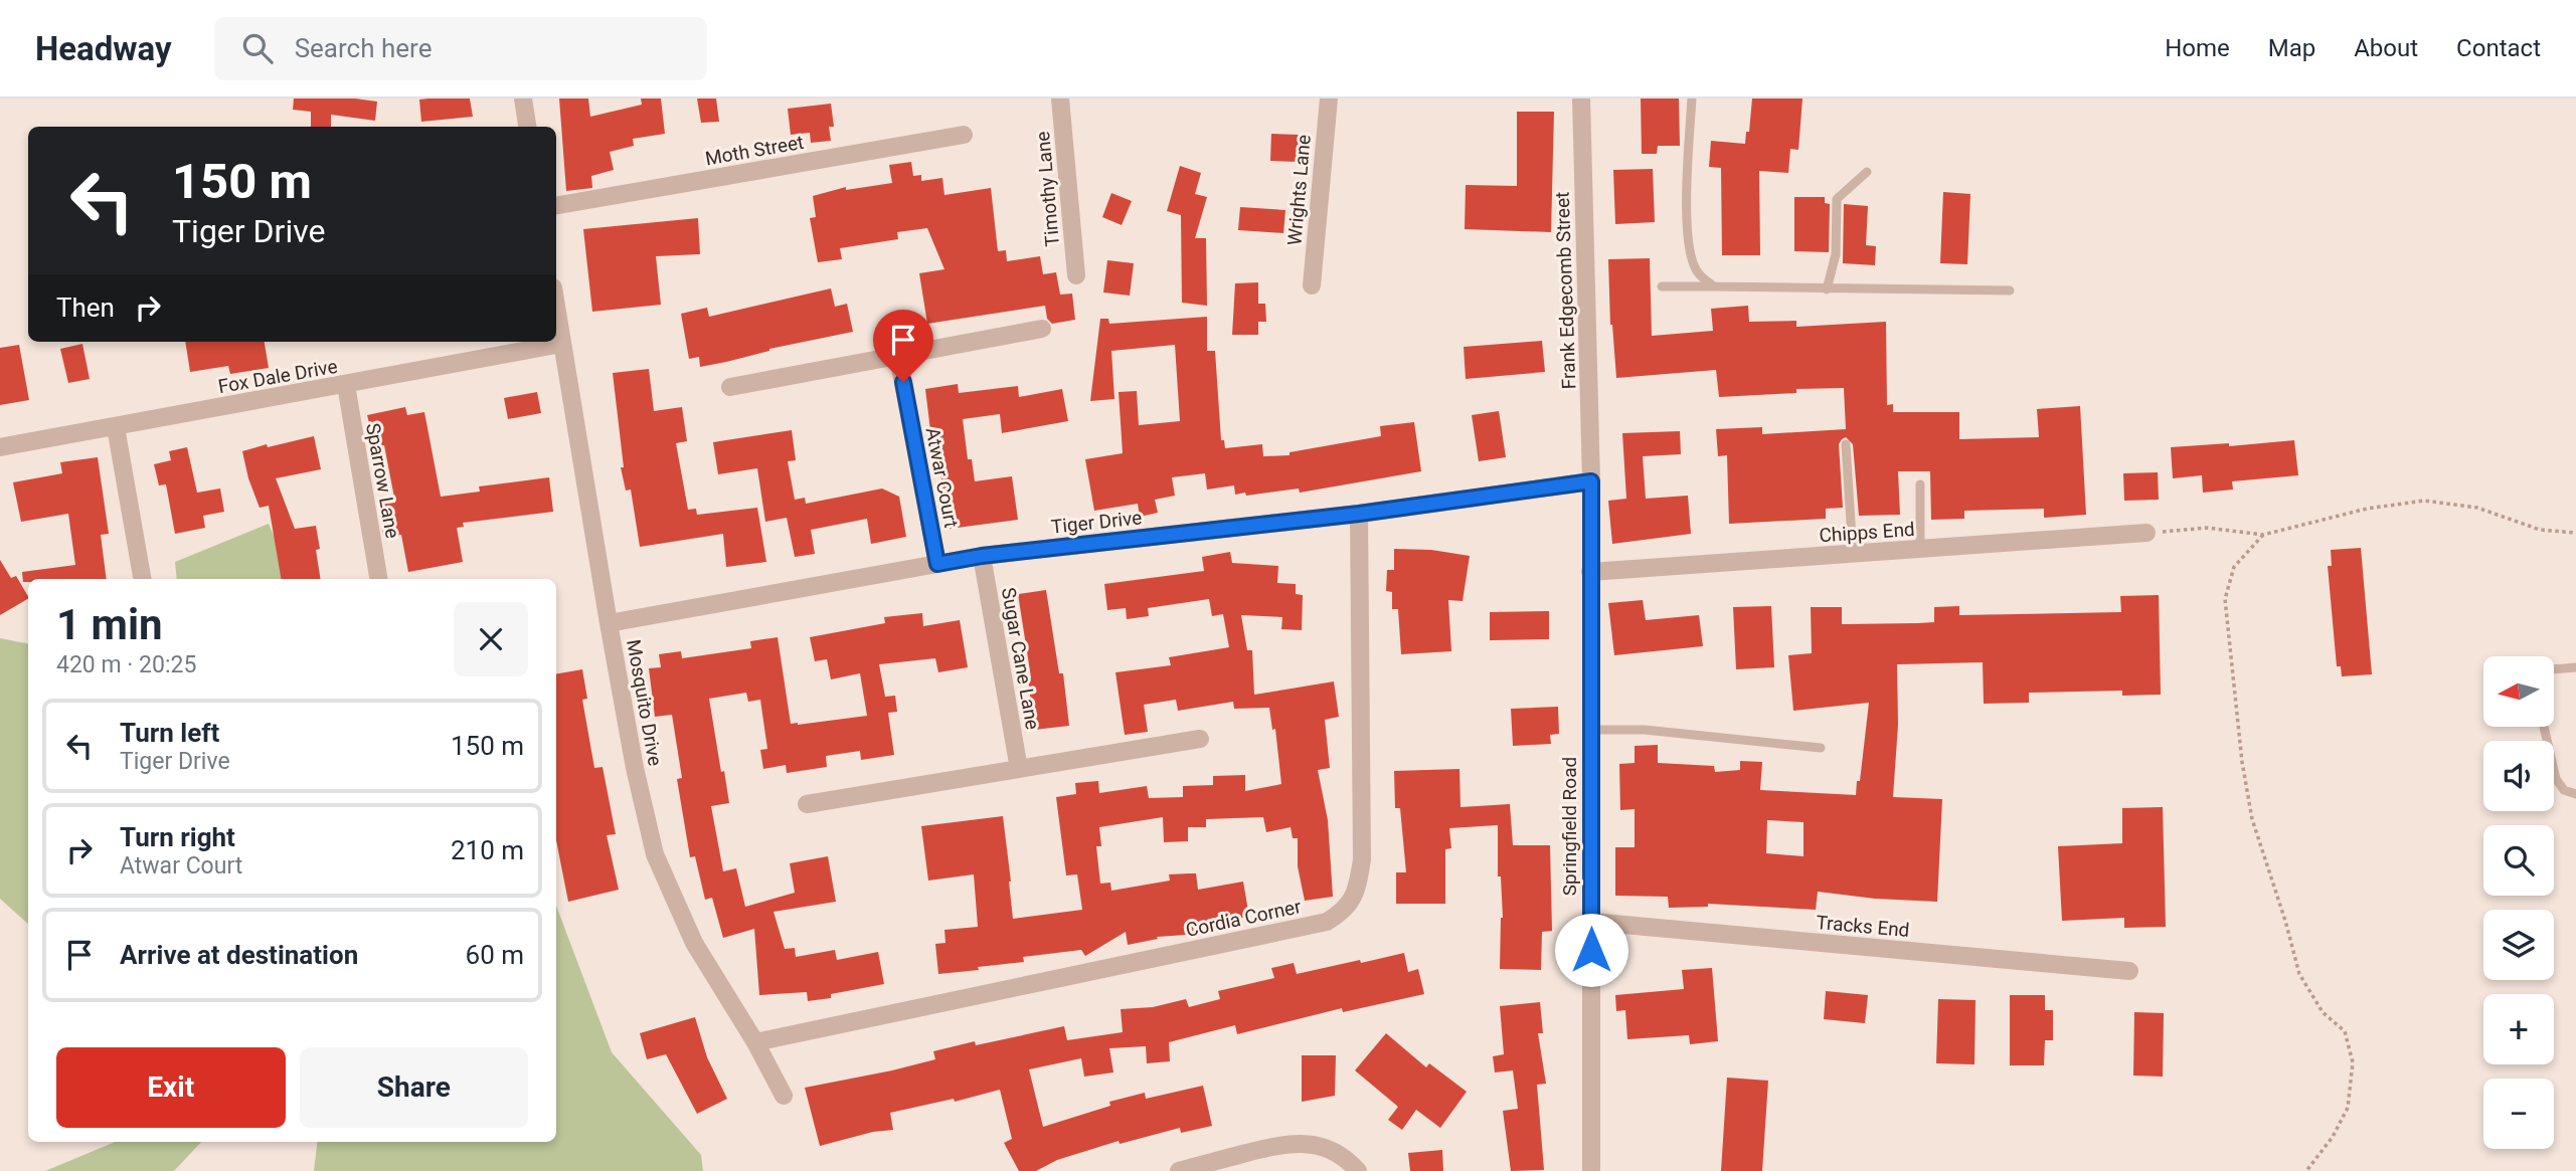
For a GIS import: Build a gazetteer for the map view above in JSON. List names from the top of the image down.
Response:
{
  "streets": {
    "street": [
      "Moth Street",
      "Timothy Lane",
      "Wrights Lane",
      "Frank Edgecomb Street",
      "Fox Dale Drive",
      "Atwar Court",
      "Sparrow Lane",
      "Tiger Drive",
      "Chipps End",
      "Sugar Cane Lane",
      "Mosquito Drive",
      "Springfield Road",
      "Cordia Corner",
      "Tracks End"
    ]
  },
  "crossings": [
    ["Frank Edgecomb Street", "Tiger Drive"],
    ["Frank Edgecomb Street", "Springfield Road"],
    ["Fox Dale Drive", "Sparrow Lane"],
    ["Fox Dale Drive", "Mosquito Drive"],
    ["Atwar Court", "Tiger Drive"],
    ["Tiger Drive", "Sugar Cane Lane"],
    ["Tiger Drive", "Mosquito Drive"],
    ["Tiger Drive", "Springfield Road"],
    ["Tiger Drive", "Cordia Corner"],
    ["Chipps End", "Springfield Road"],
    ["Mosquito Drive", "Cordia Corner"],
    ["Springfield Road", "Tracks End"]
  ],
  "north": "left",
  "page": {
    "header": "Headway",
    "search": "Search here",
    "nav": [
      "Home",
      "Map",
      "About",
      "Contact"
    ],
    "turn": ["150 m", "Tiger Drive"],
    "then": "Then",
    "heading": ["1 min", "420 m · 20:25"],
    "map_buttons": ["+", "−"],
    "list": [
      {
        "name": "Turn left",
        "note": "Tiger Drive",
        "value": "150 m"
      },
      {
        "name": "Turn right",
        "note": "Atwar Court",
        "value": "210 m"
      },
      {
        "name": "Arrive at destination",
        "value": "60 m"
      }
    ],
    "buttons": ["Exit", "Share"]
  }
}
